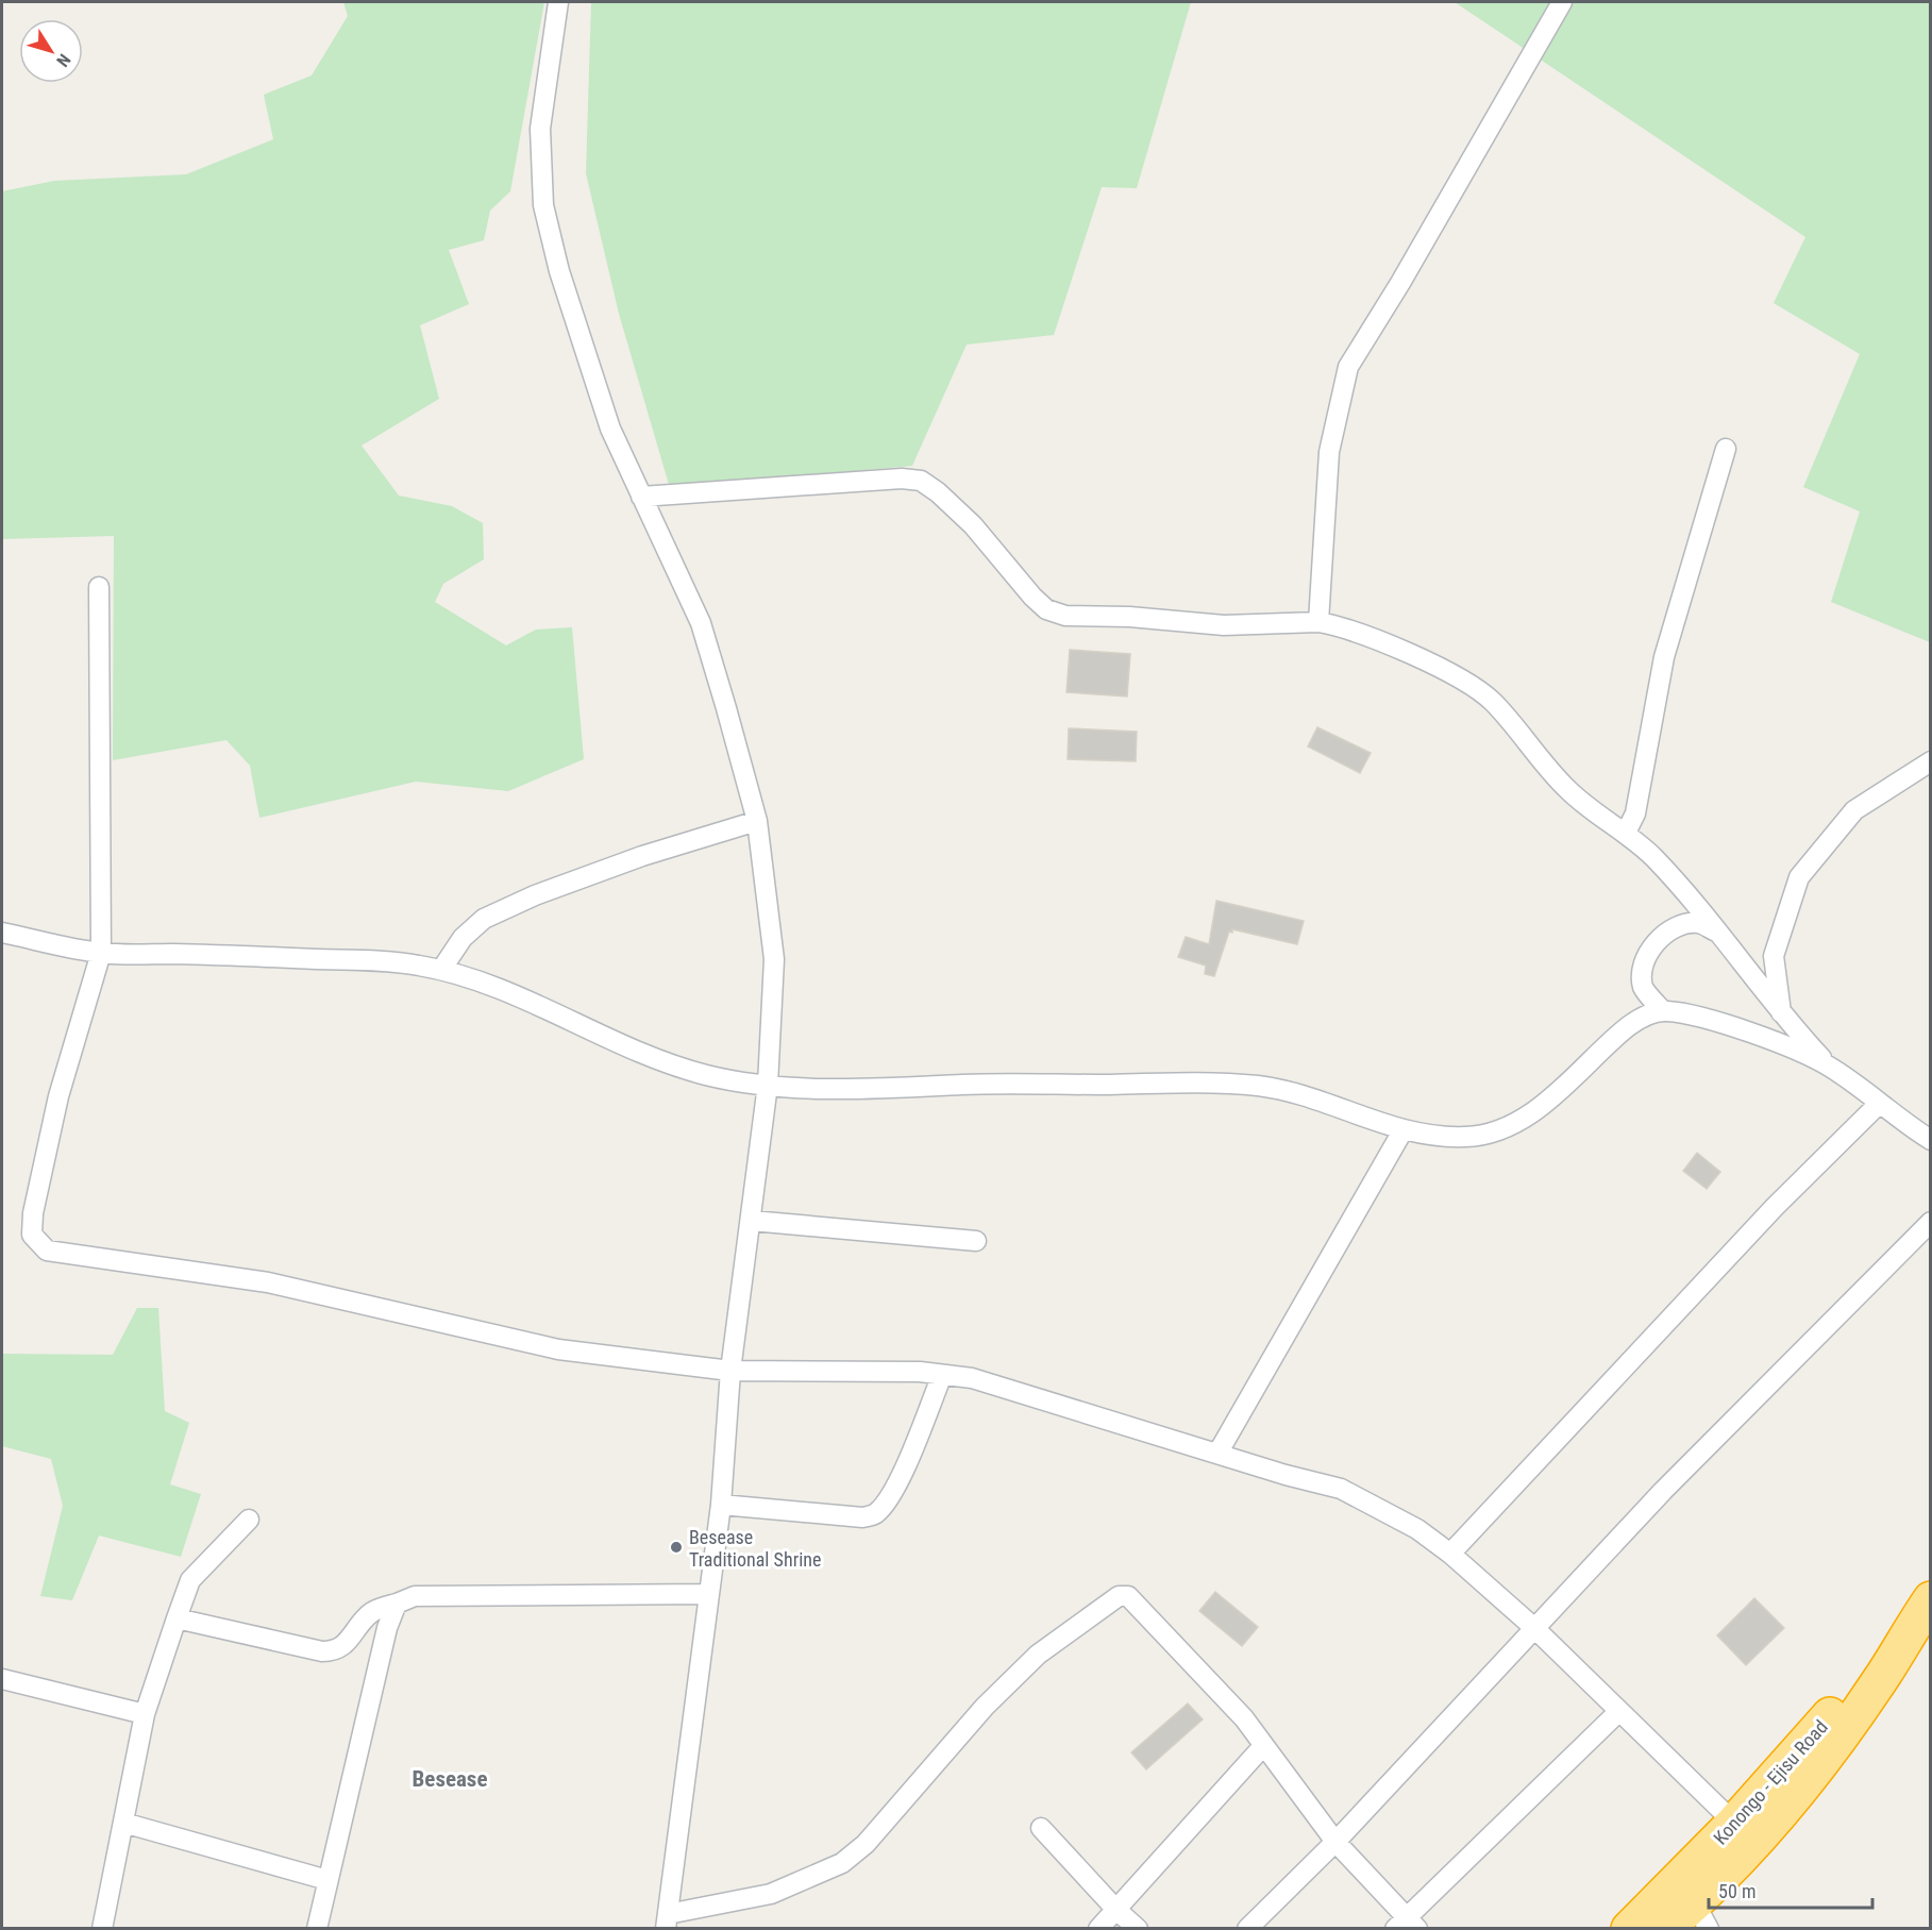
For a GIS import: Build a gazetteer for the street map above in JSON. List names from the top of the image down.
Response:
{
  "streets": {
    "highway": ["Konongo - Ejisu Road"]
  },
  "districts": ["Besease"],
  "places": ["Besease Traditional Shrine"],
  "scale_bar": "50 m",
  "north": "bottom right"
}
